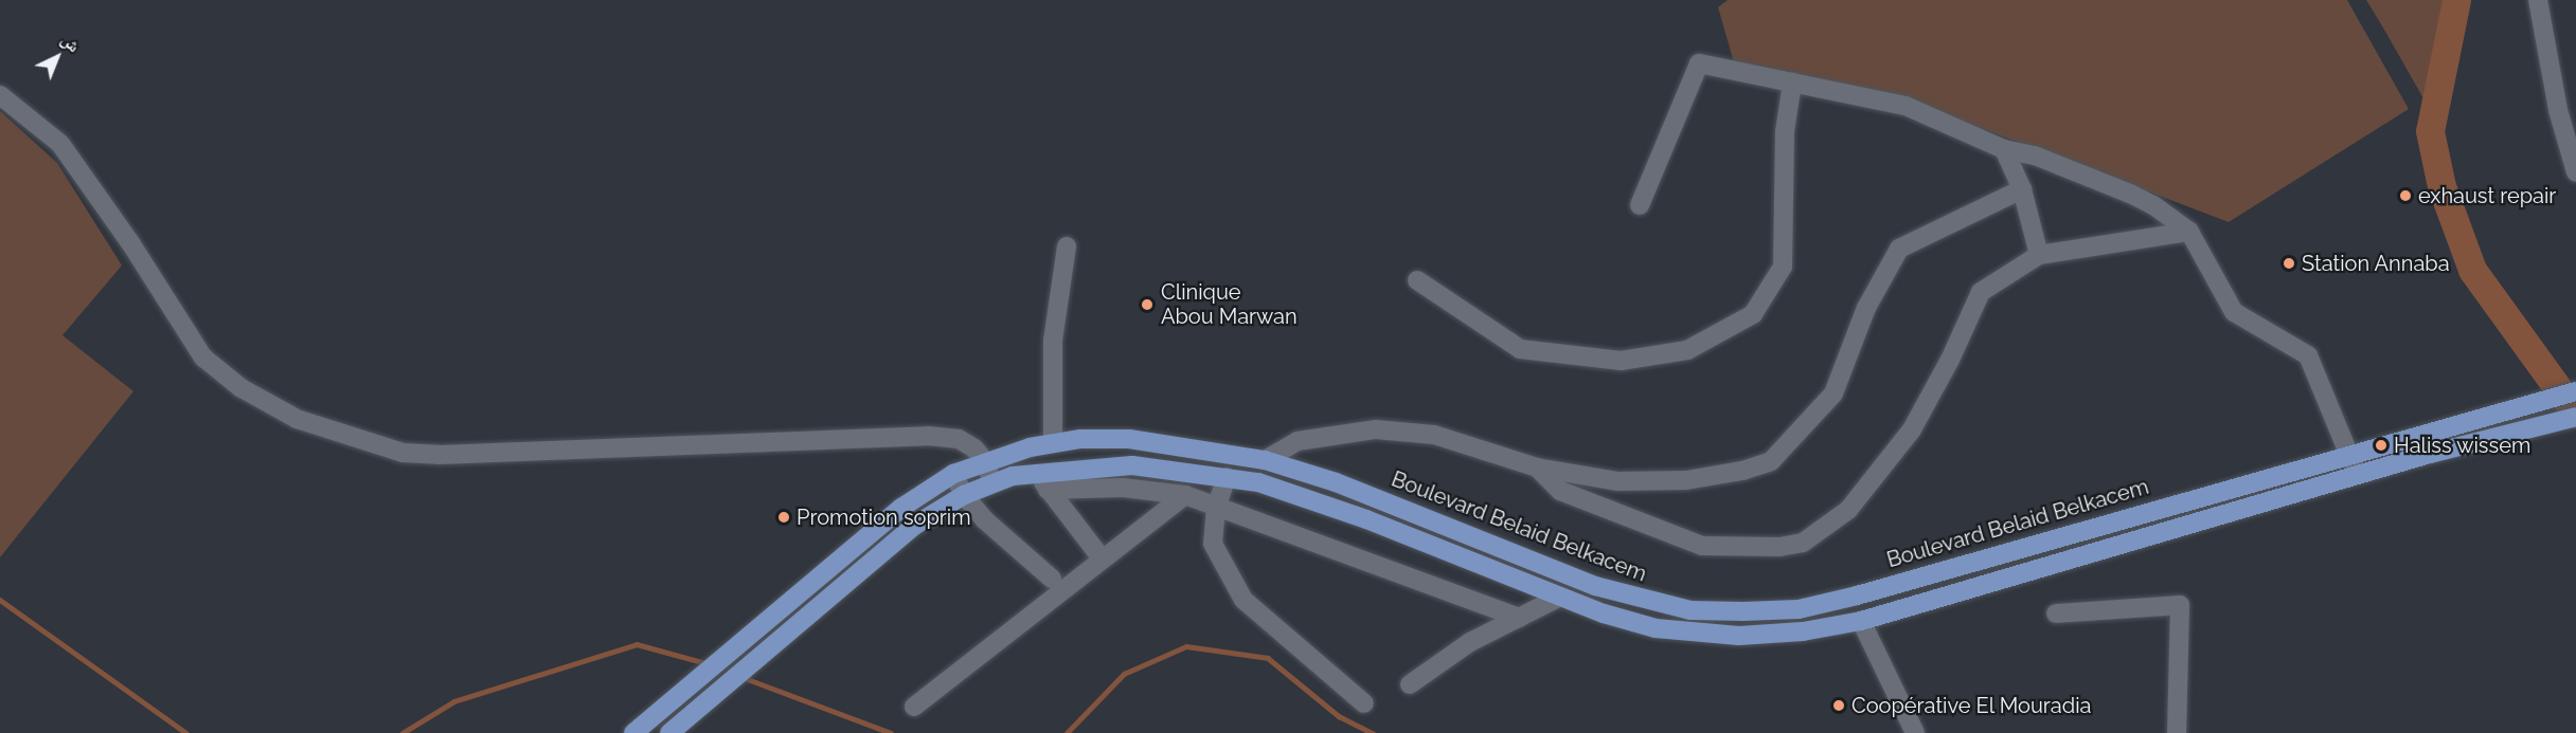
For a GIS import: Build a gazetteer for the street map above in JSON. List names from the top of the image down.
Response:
{
  "streets": {
    "main road": ["Boulevard Belaid Belkacem"]
  },
  "places": [
    "exhaust repair",
    "Station Annaba",
    "Clinique Abou Marwan",
    "Haliss wissem",
    "Promotion soprim",
    "Coopérative El Mouradia"
  ],
  "north": "top right"
}
